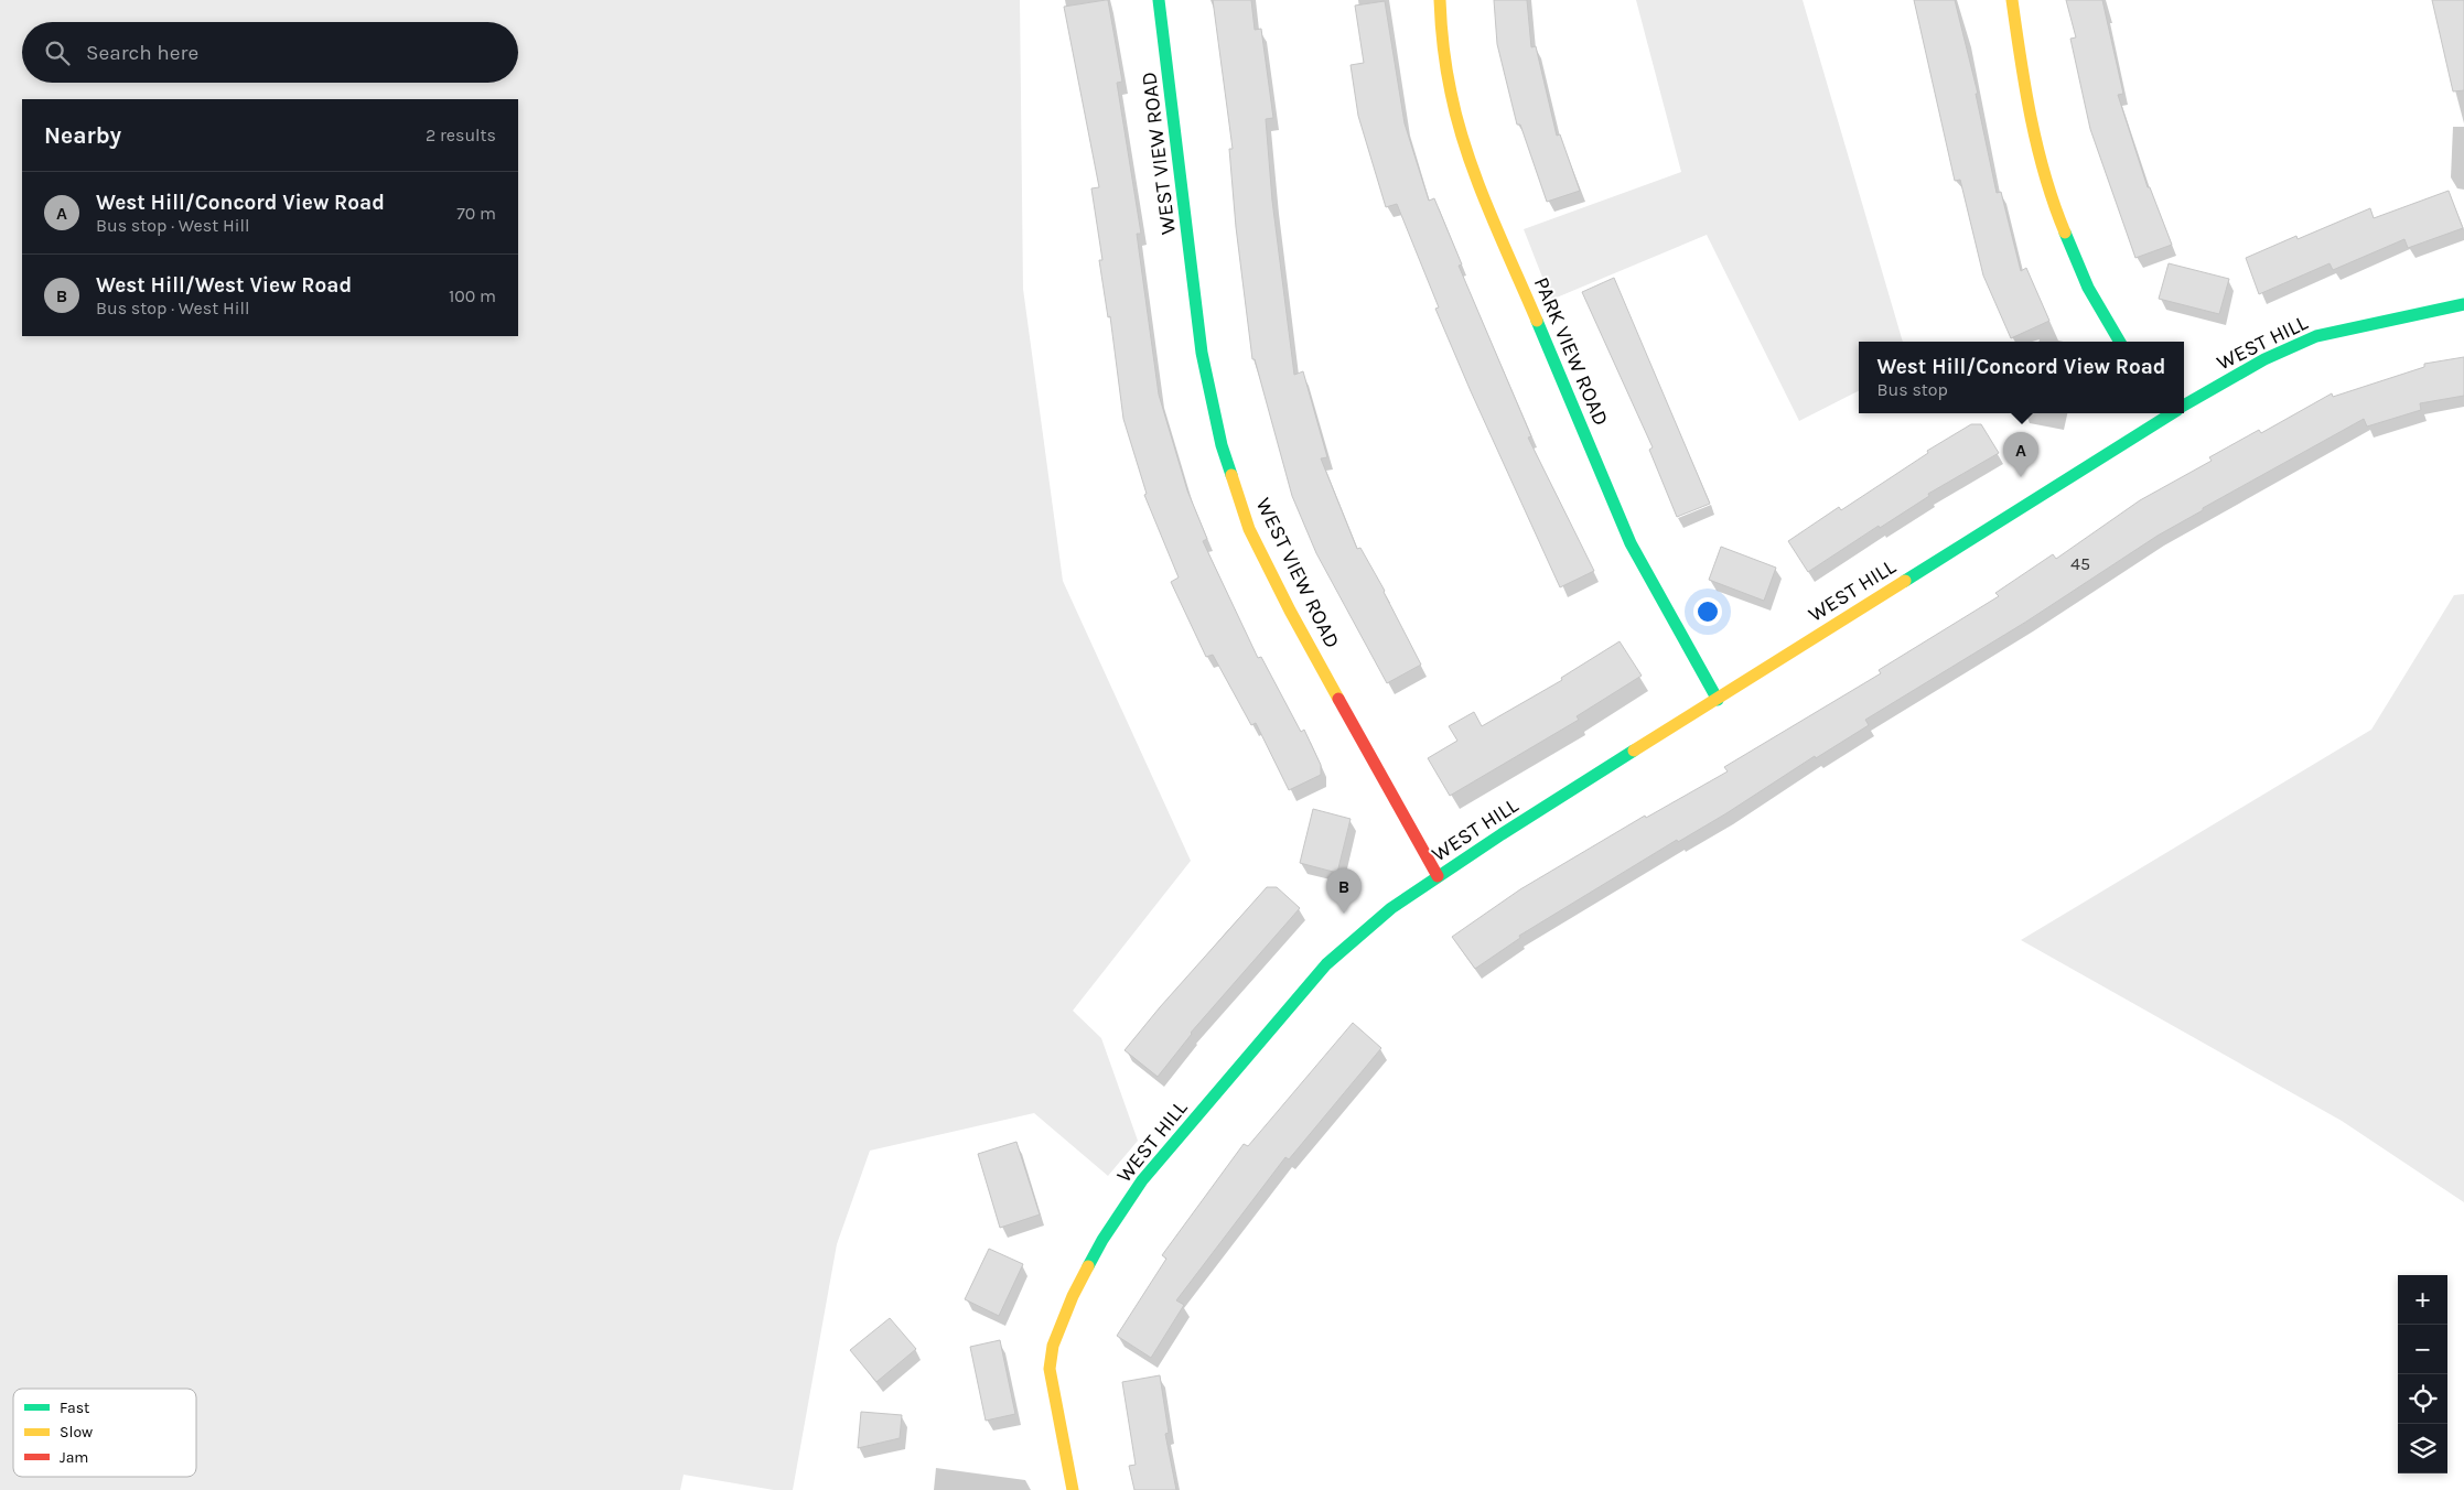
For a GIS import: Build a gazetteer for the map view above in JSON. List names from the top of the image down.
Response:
{
  "streets": {
    "street": ["WEST VIEW ROAD", "WEST HILL", "PARK VIEW ROAD"]
  },
  "crossings": [
    ["WEST VIEW ROAD", "WEST HILL"],
    ["WEST HILL", "PARK VIEW ROAD"]
  ],
  "house_numbers": ["45"],
  "legend": ["Fast", "Slow", "Jam"],
  "page": {
    "search": "Search here",
    "heading": ["Nearby", "2 results"],
    "list": [
      {
        "mark": "A",
        "name": "West Hill/Concord View Road",
        "note": "Bus stop · West Hill",
        "value": "70 m"
      },
      {
        "mark": "B",
        "name": "West Hill/West View Road",
        "note": "Bus stop · West Hill",
        "value": "100 m"
      }
    ],
    "popup": ["West Hill/Concord View Road", "Bus stop"],
    "pins": ["A", "B"],
    "map_buttons": ["+", "−"]
  }
}
